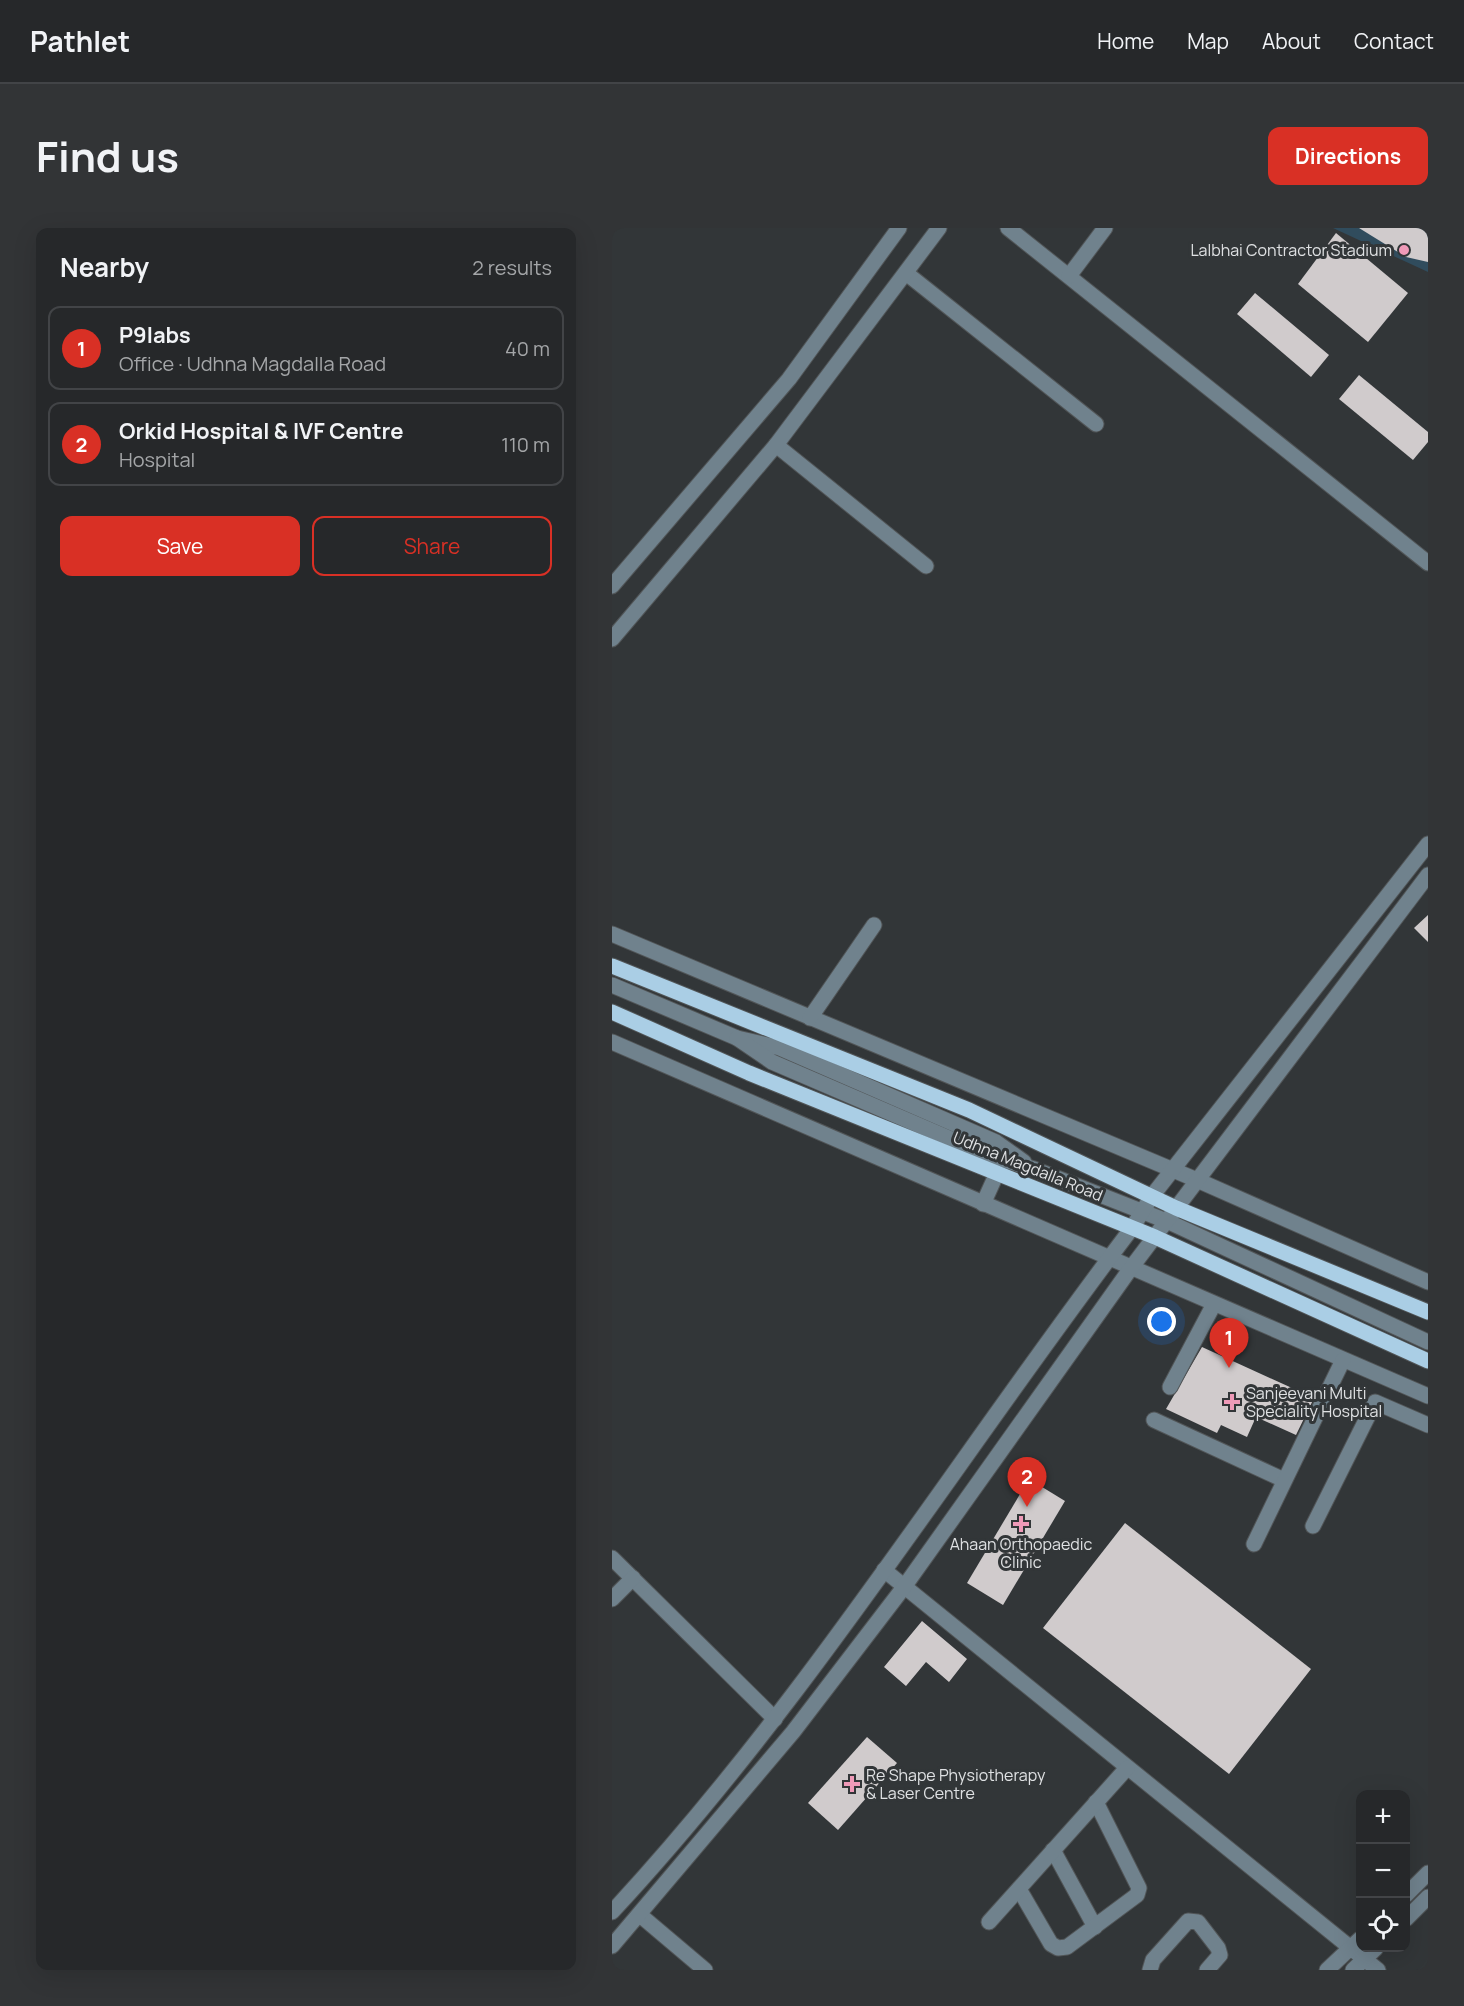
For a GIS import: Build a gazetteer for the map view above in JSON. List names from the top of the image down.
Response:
{
  "streets": {
    "main road": ["Udhna Magdalla Road"]
  },
  "places": {
    "other": ["Lalbhai Contractor Stadium"],
    "health": ["Sanjeevani Multi Speciality Hospital", "Ahaan Orthopaedic Clinic", "Re Shape Physiotherapy & Laser Centre"]
  },
  "page": {
    "header": "Pathlet",
    "nav": [
      "Home",
      "Map",
      "About",
      "Contact"
    ],
    "title": "Find us",
    "buttons": [
      "Directions",
      ["Save", "Share"]
    ],
    "heading": ["Nearby", "2 results"],
    "list": [
      {
        "mark": "1",
        "name": "P9labs",
        "note": "Office · Udhna Magdalla Road",
        "value": "40 m"
      },
      {
        "mark": "2",
        "name": "Orkid Hospital & IVF Centre",
        "note": "Hospital",
        "value": "110 m"
      }
    ],
    "pins": ["1", "2"],
    "map_buttons": ["+", "−"]
  }
}
